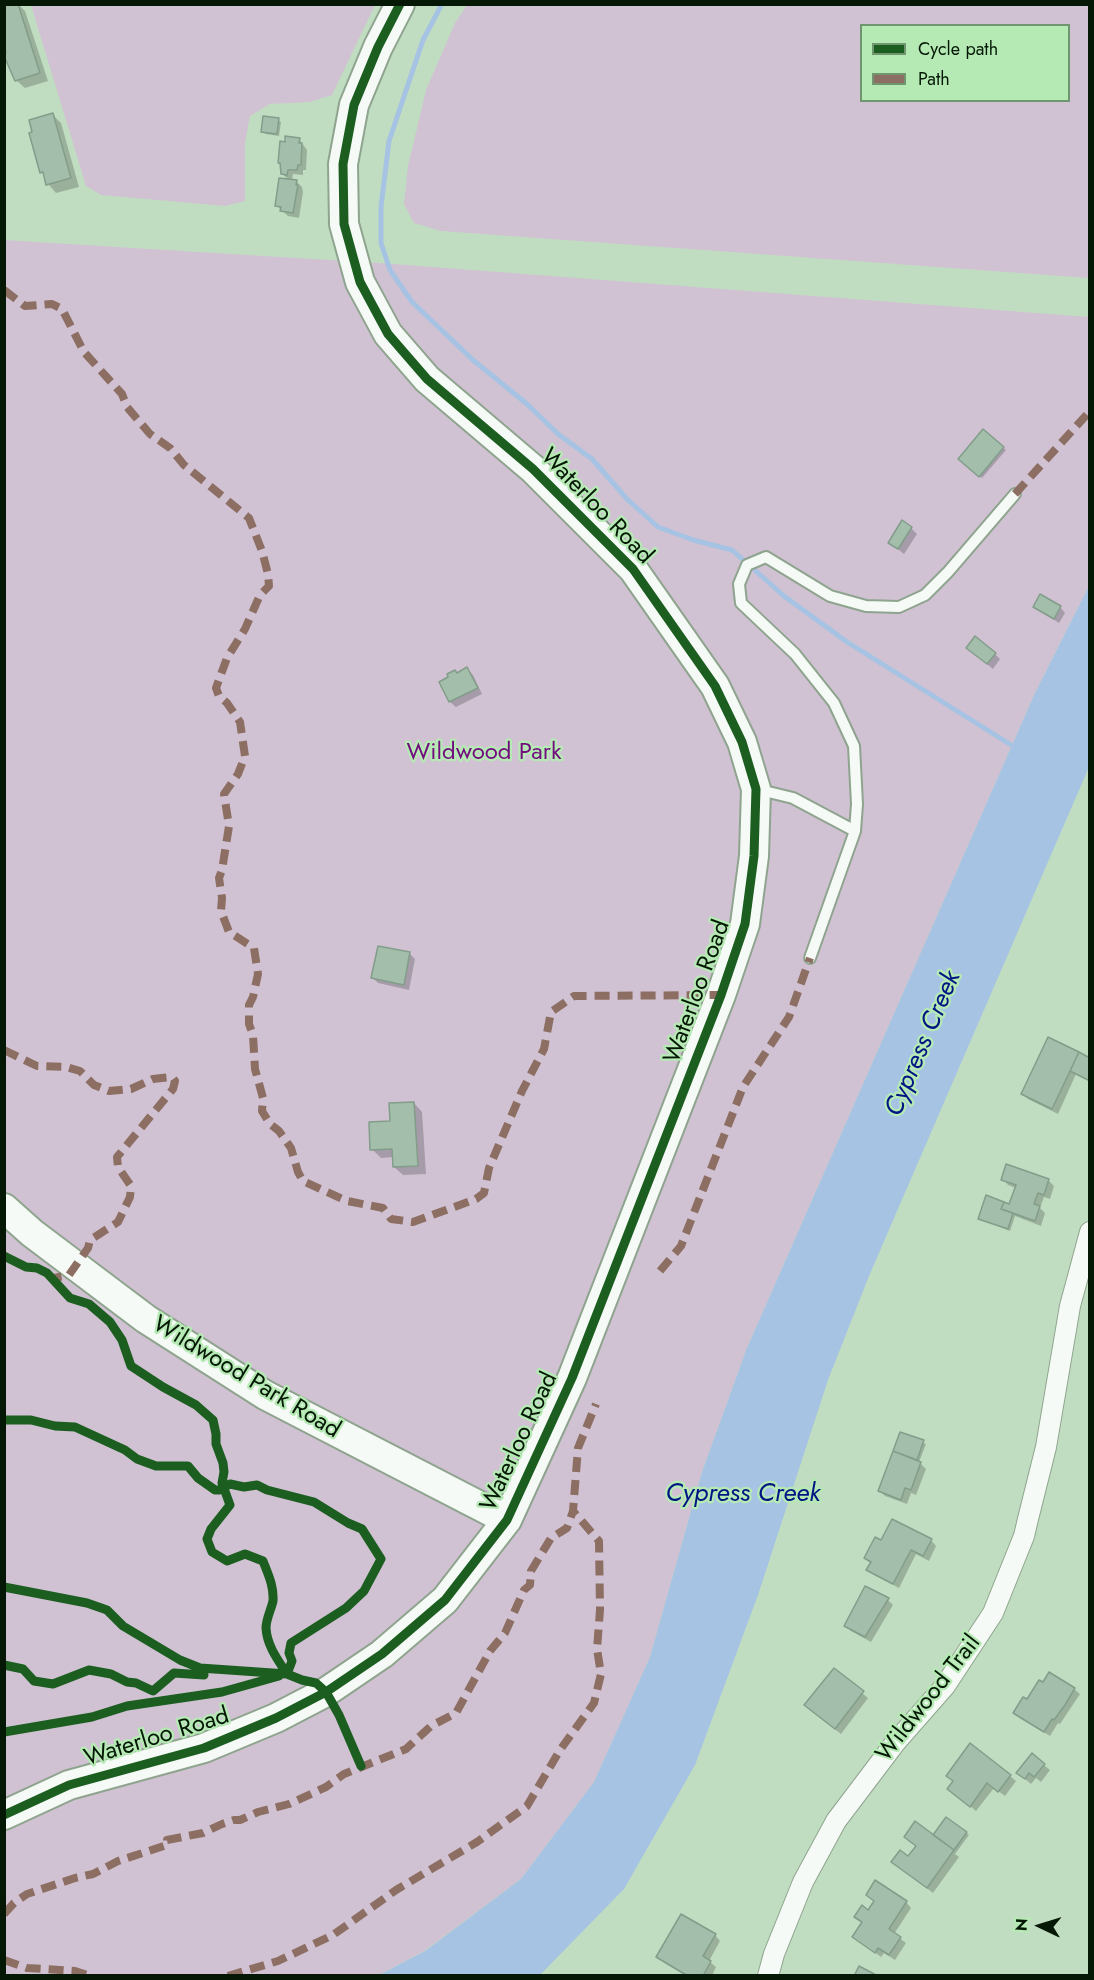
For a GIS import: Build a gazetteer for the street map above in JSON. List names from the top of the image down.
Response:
{
  "streets": {
    "street": ["Waterloo Road", "Wildwood Park Road", "Wildwood Trail"]
  },
  "crossings": [
    ["Waterloo Road", "Wildwood Park Road"]
  ],
  "water": ["Cypress Creek"],
  "parks": ["Wildwood Park"],
  "legend": ["Cycle path", "Path"],
  "north": "left"
}
